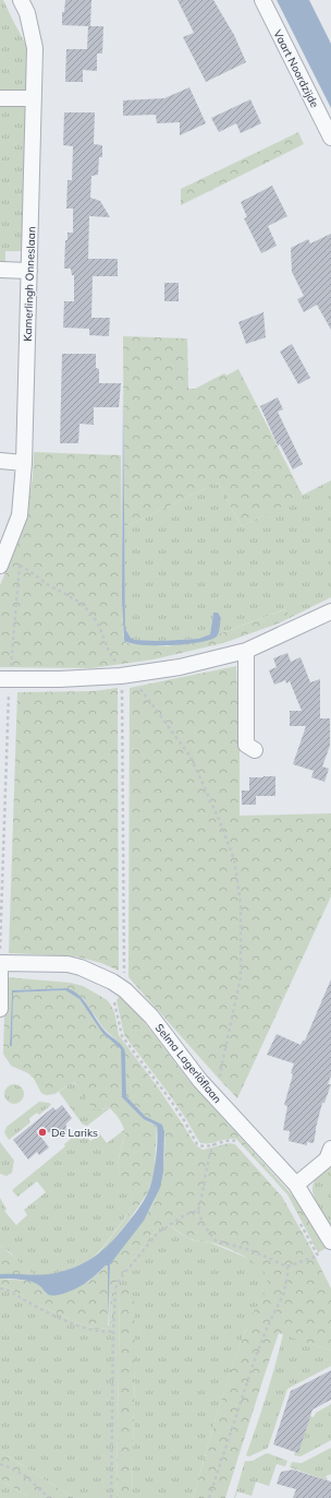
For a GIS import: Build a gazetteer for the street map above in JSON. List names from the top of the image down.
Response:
{
  "streets": {
    "street": ["Vaart Noordzijde", "Kamerlingh Onneslaan", "Selma Lagerlöflaan"]
  },
  "places": ["De Lariks"]
}
